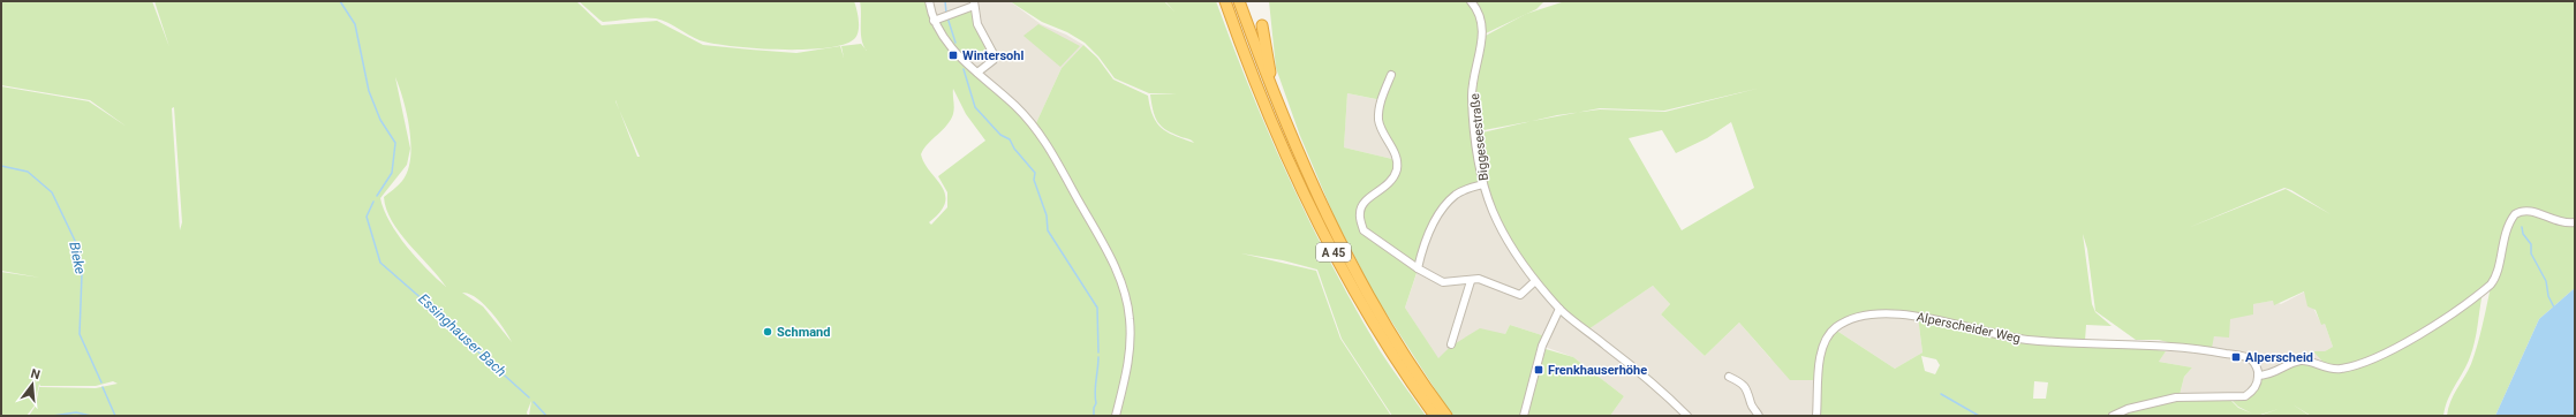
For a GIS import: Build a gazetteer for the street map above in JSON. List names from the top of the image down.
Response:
{
  "streets": {
    "highway": ["A 45"],
    "street": ["Biggeseestraße", "Alperscheider Weg"]
  },
  "water": ["Bieke", "Essinghauser Bach"],
  "places": {
    "transit": ["Wintersohl", "Alperscheid", "Frenkhauserhöhe"],
    "other": ["Schmand"]
  },
  "north": "top"
}
